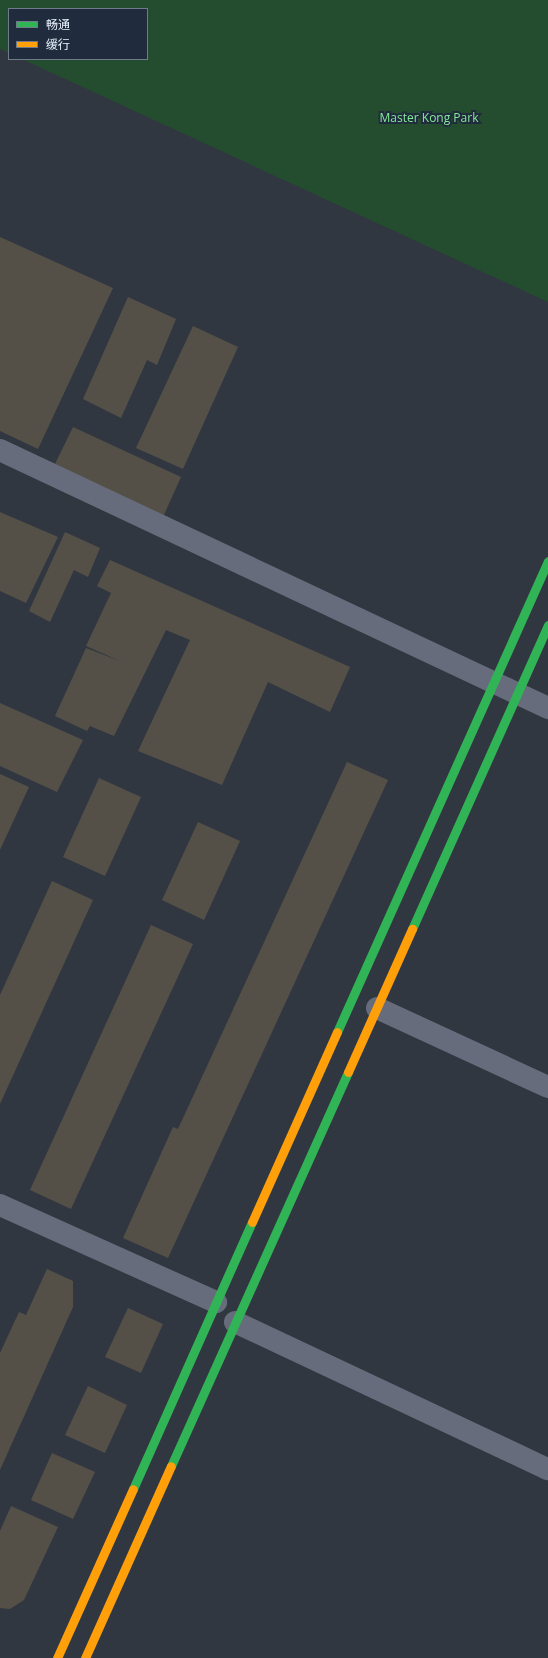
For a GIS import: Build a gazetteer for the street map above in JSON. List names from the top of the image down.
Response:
{
  "parks": ["Master Kong Park"],
  "legend": ["畅通", "缓行"]
}
